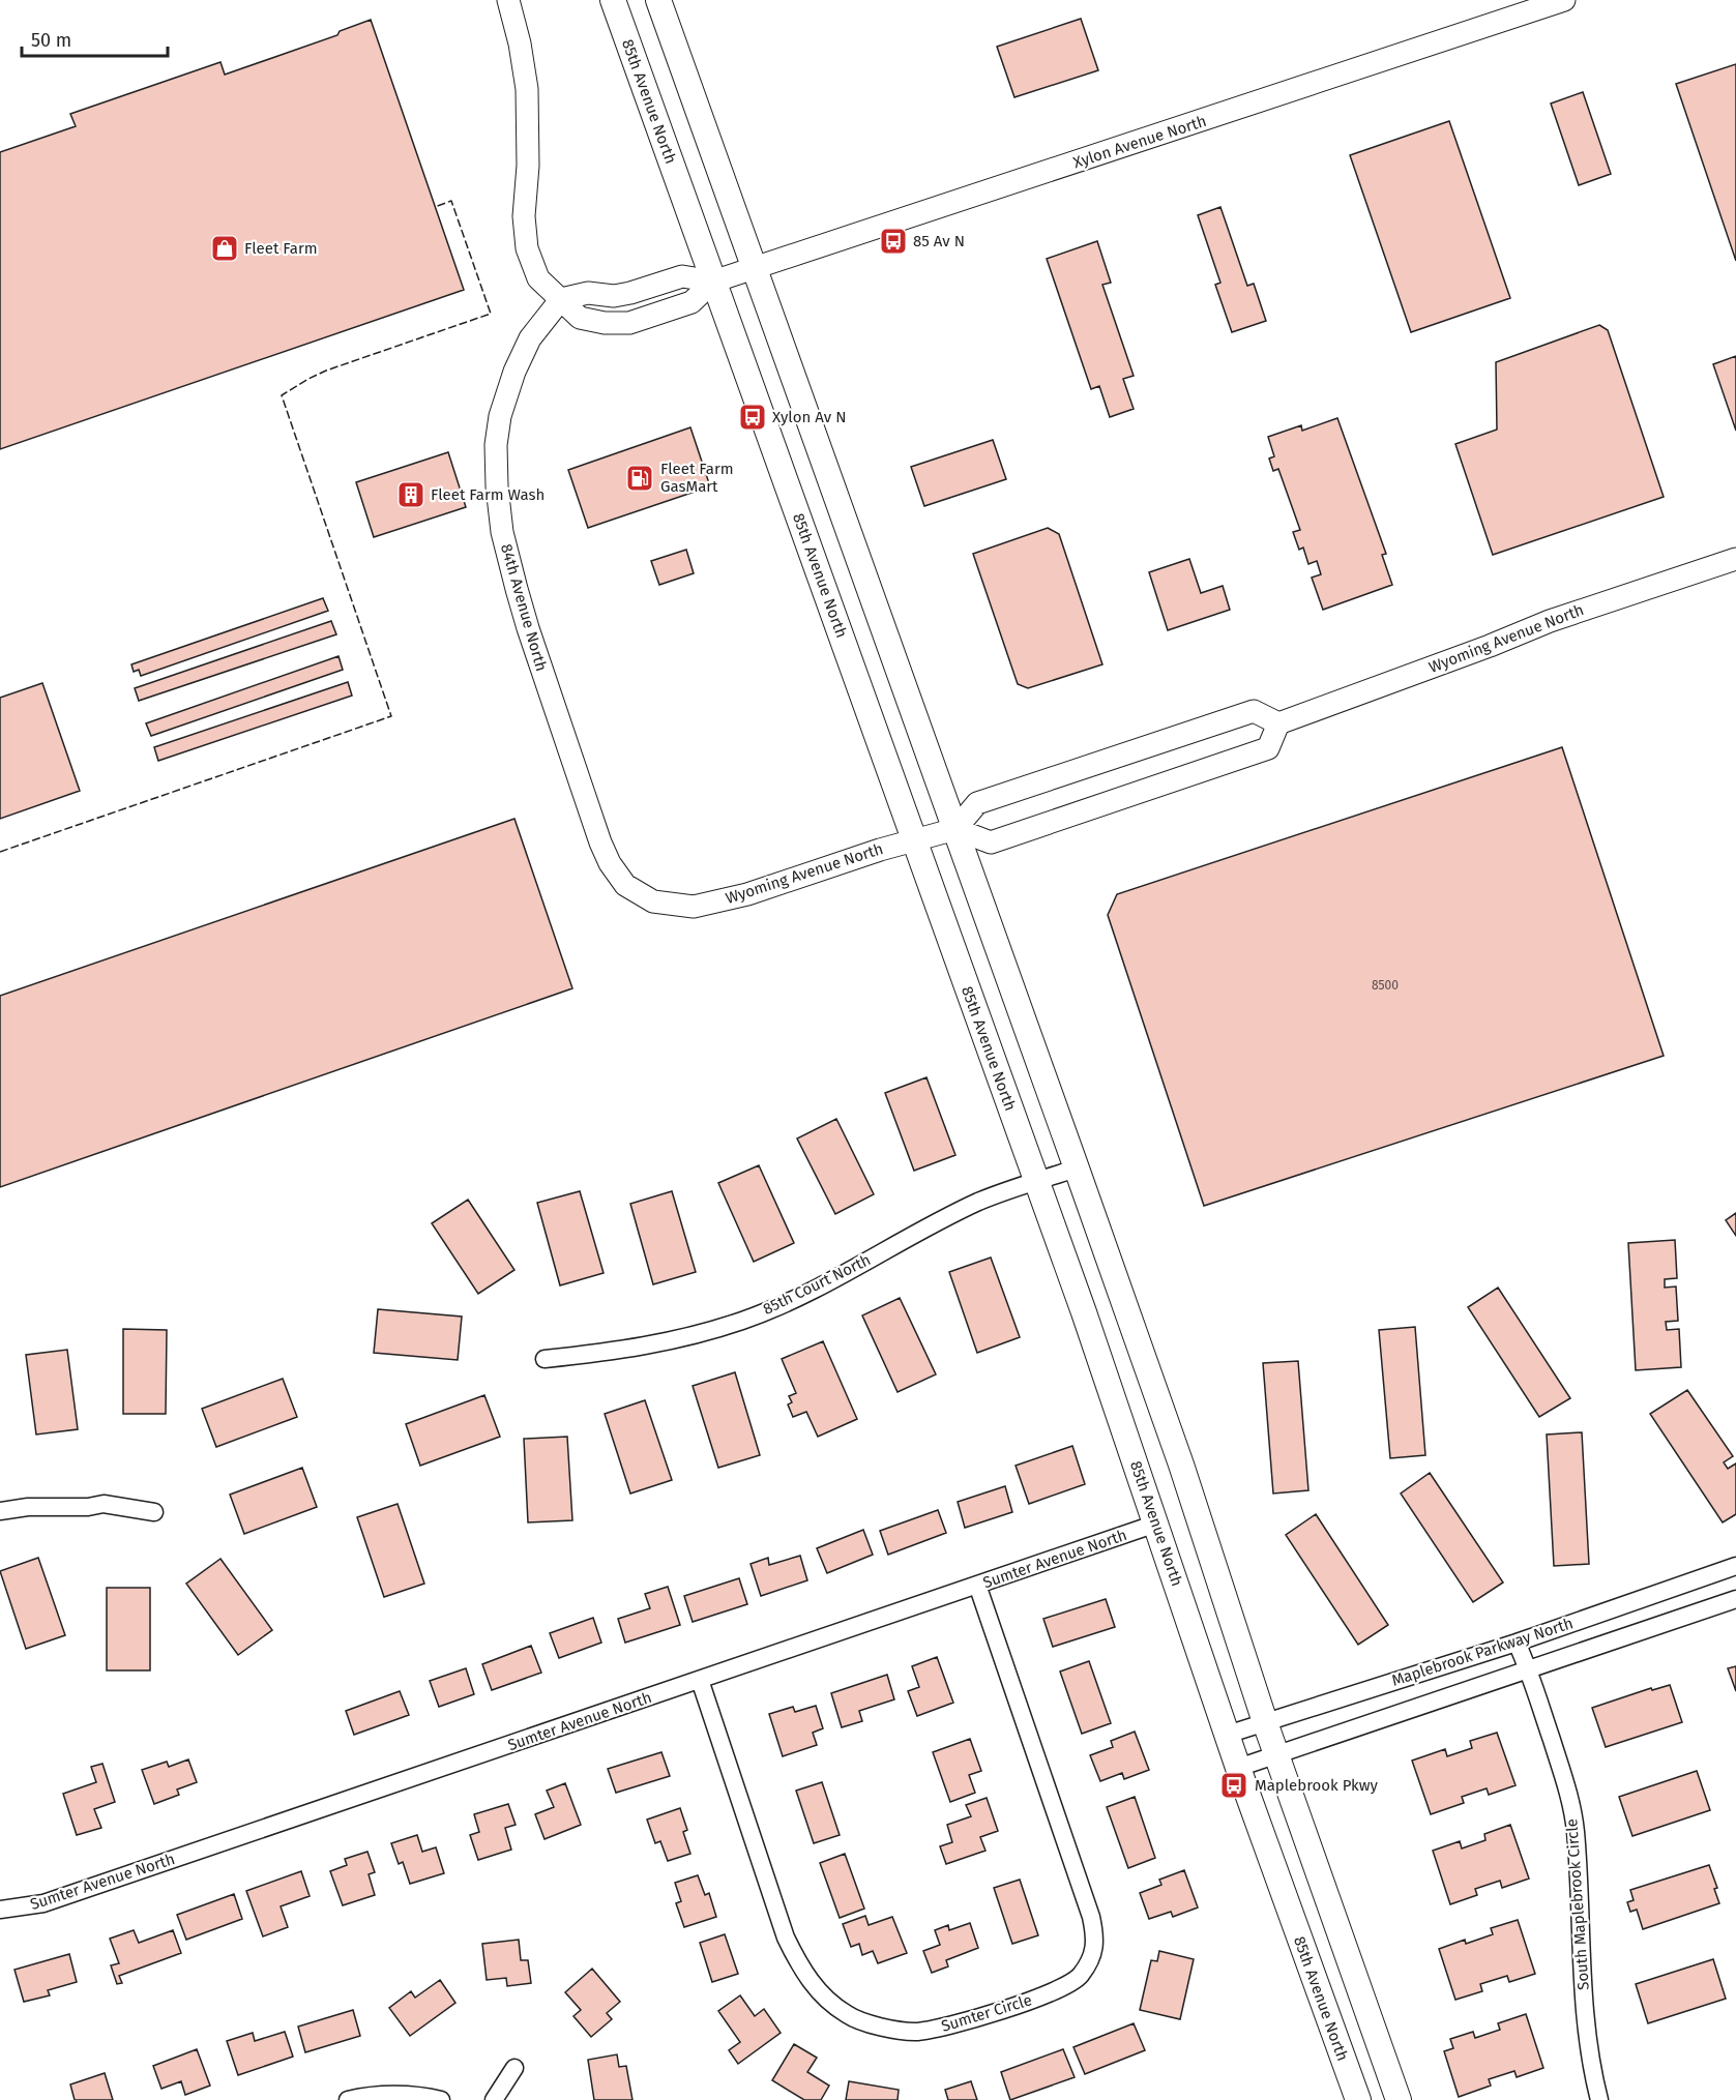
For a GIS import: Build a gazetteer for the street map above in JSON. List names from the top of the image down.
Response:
{
  "streets": {
    "main road": ["85th Avenue North"],
    "street": [
      "Xylon Avenue North",
      "84th Avenue North",
      "Wyoming Avenue North",
      "85th Court North",
      "Sumter Avenue North",
      "Maplebrook Parkway North",
      "South Maplebrook Circle",
      "Sumter Circle"
    ]
  },
  "crossings": [
    ["85th Avenue North", "Xylon Avenue North"],
    ["85th Avenue North", "Wyoming Avenue North"],
    ["85th Avenue North", "85th Court North"],
    ["85th Avenue North", "Sumter Avenue North"],
    ["85th Avenue North", "Maplebrook Parkway North"],
    ["84th Avenue North", "Wyoming Avenue North"],
    ["Sumter Avenue North", "Sumter Circle"],
    ["Maplebrook Parkway North", "South Maplebrook Circle"]
  ],
  "places": {
    "bus stop": ["85 Av N", "Xylon Av N", "Maplebrook Pkwy"],
    "shop": ["Fleet Farm"],
    "fuel station": ["Fleet Farm GasMart"],
    "building": ["Fleet Farm Wash"]
  },
  "house_numbers": ["8500"],
  "scale_bar": "50 m"
}
